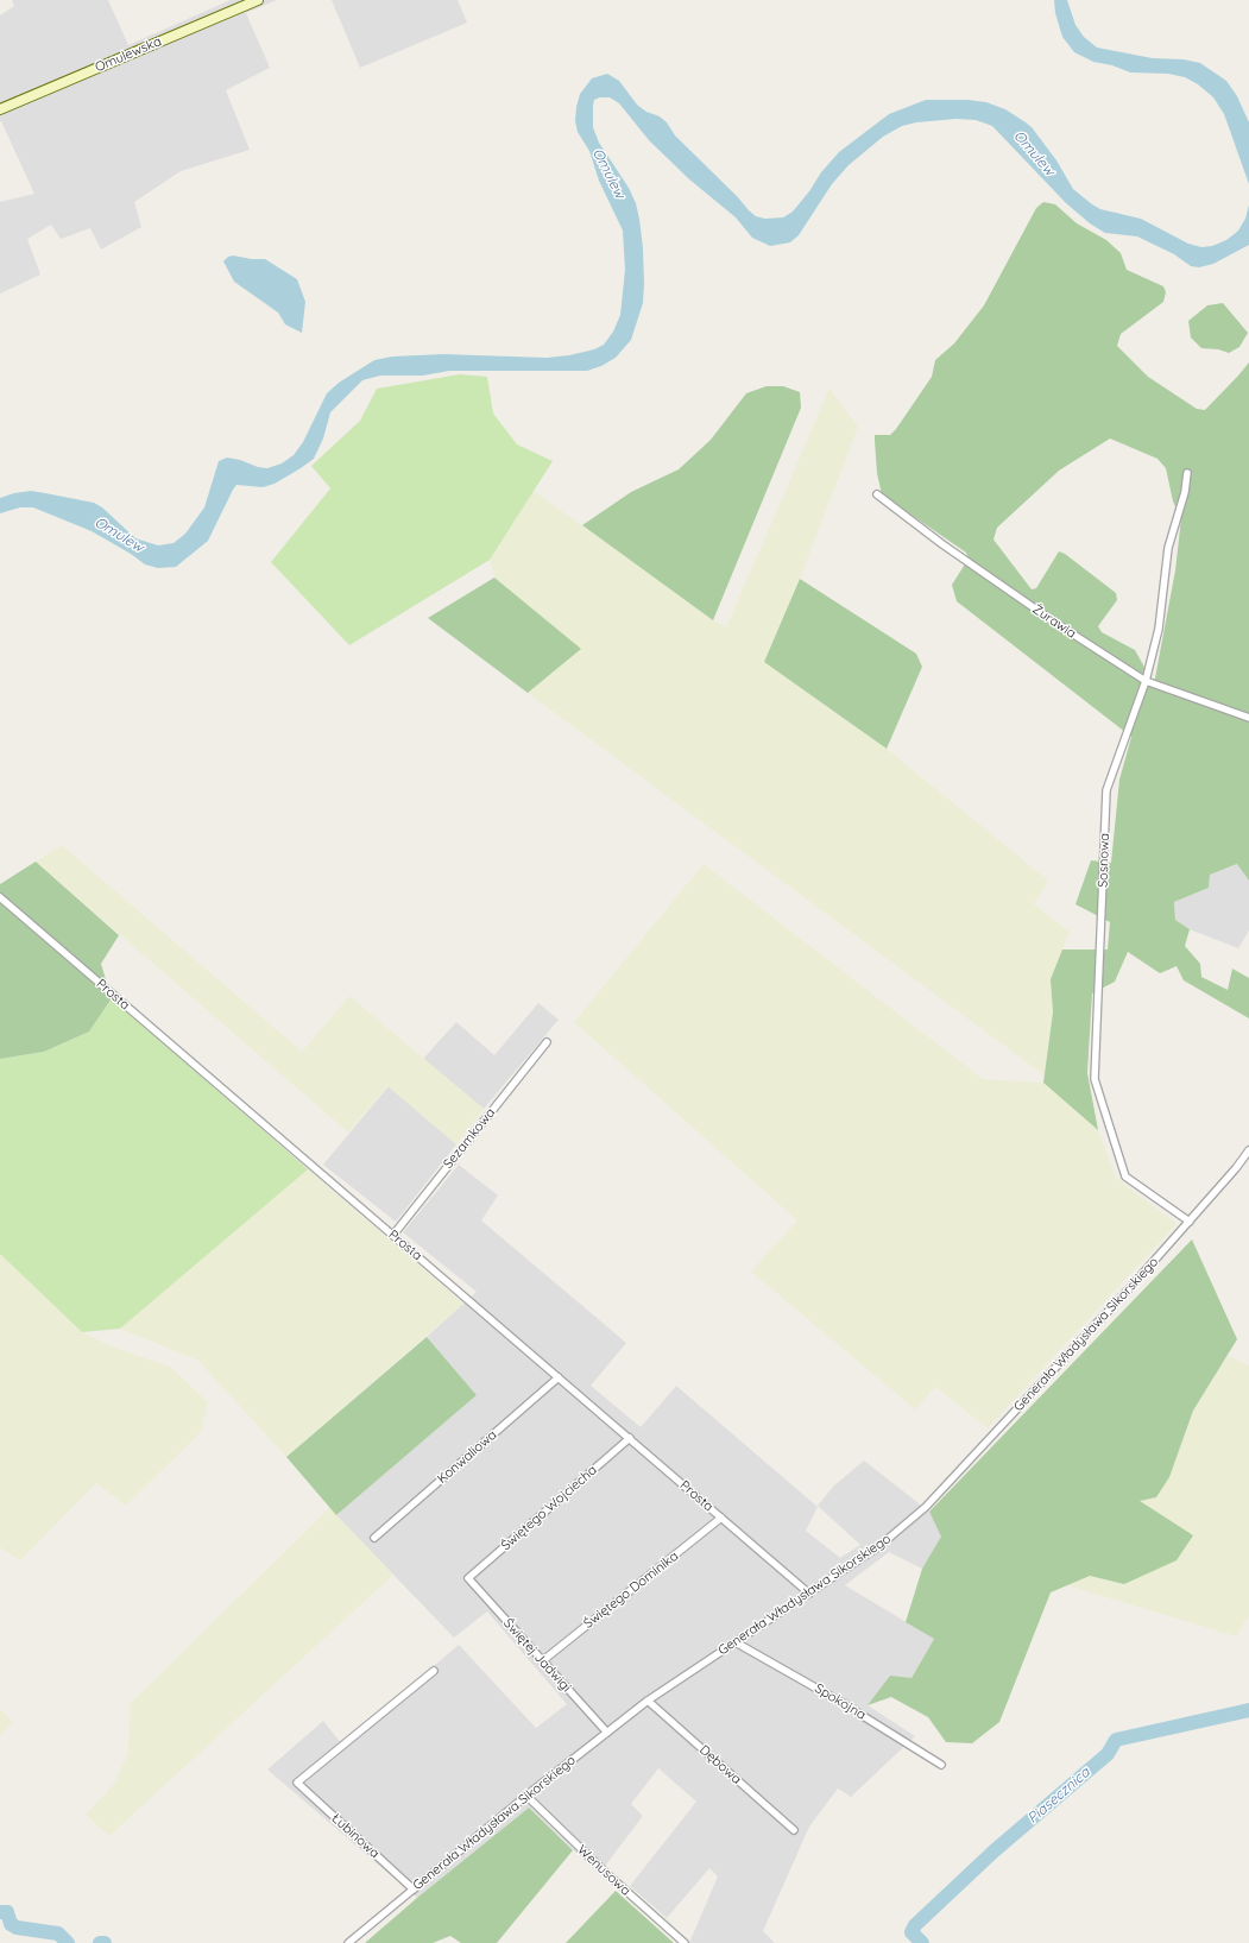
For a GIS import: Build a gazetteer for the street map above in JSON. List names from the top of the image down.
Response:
{
  "streets": {
    "street": [
      "Omulewska",
      "Żurawia",
      "Sosnowa",
      "Prosta",
      "Sezamkowa",
      "Generała Władysława Sikorskiego",
      "Konwaliowa",
      "Świętego Wojciecha",
      "Świętego Dominika",
      "Świętej Jadwigi",
      "Spokojna",
      "Dębowa",
      "Łubinowa",
      "Wenusowa"
    ]
  },
  "crossings": [
    ["Żurawia", "Sosnowa"],
    ["Sosnowa", "Generała Władysława Sikorskiego"],
    ["Prosta", "Sezamkowa"],
    ["Prosta", "Generała Władysława Sikorskiego"],
    ["Prosta", "Konwaliowa"],
    ["Prosta", "Świętego Wojciecha"],
    ["Prosta", "Świętego Dominika"],
    ["Generała Władysława Sikorskiego", "Świętej Jadwigi"],
    ["Generała Władysława Sikorskiego", "Spokojna"],
    ["Generała Władysława Sikorskiego", "Dębowa"],
    ["Generała Władysława Sikorskiego", "Łubinowa"],
    ["Generała Władysława Sikorskiego", "Wenusowa"],
    ["Świętego Wojciecha", "Świętej Jadwigi"],
    ["Świętego Dominika", "Świętej Jadwigi"]
  ],
  "water": ["Omulew", "Piasecznica"]
}
